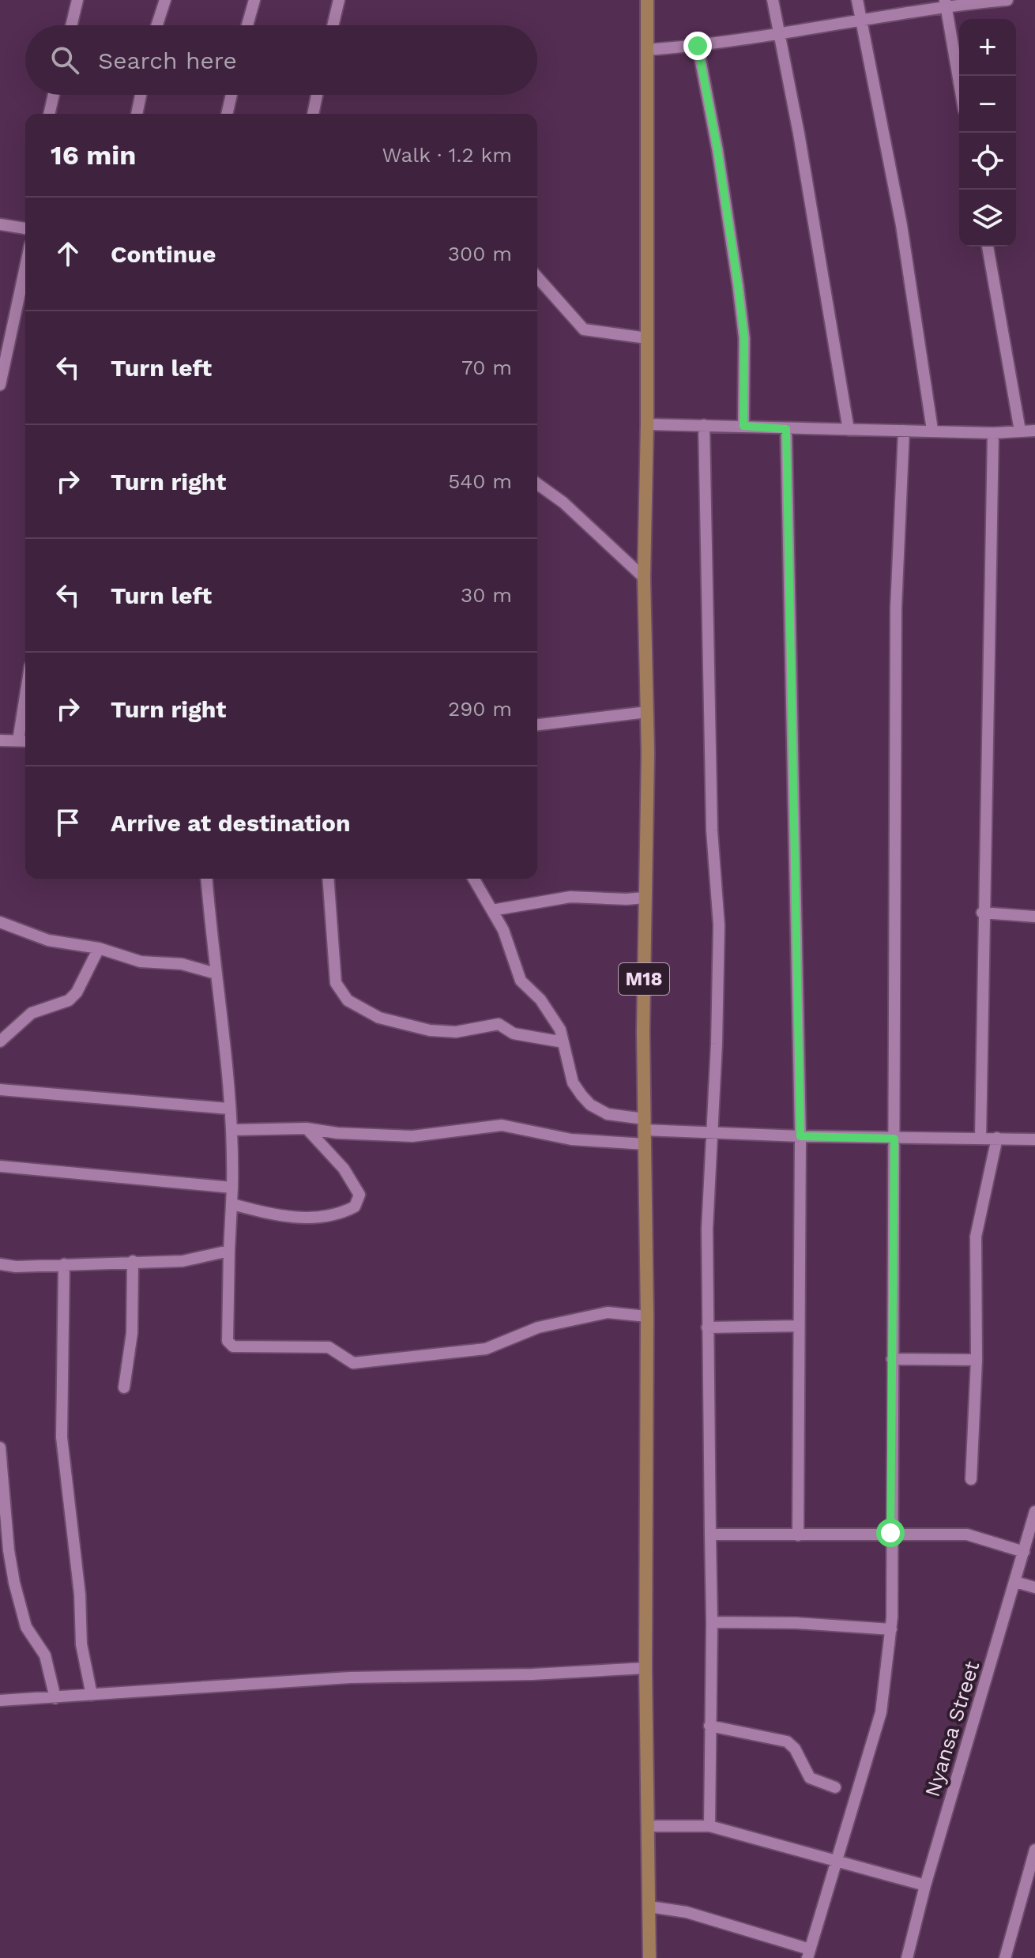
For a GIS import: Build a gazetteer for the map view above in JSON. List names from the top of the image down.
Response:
{
  "streets": {
    "main road": ["M18"],
    "street": ["Nyansa Street"]
  },
  "page": {
    "map_buttons": ["+", "−"],
    "search": "Search here",
    "heading": ["16 min", "Walk · 1.2 km"],
    "list": [
      ["Continue", "300 m"],
      ["Turn left", "70 m"],
      ["Turn right", "540 m"],
      ["Turn left", "30 m"],
      ["Turn right", "290 m"],
      "Arrive at destination"
    ]
  }
}
